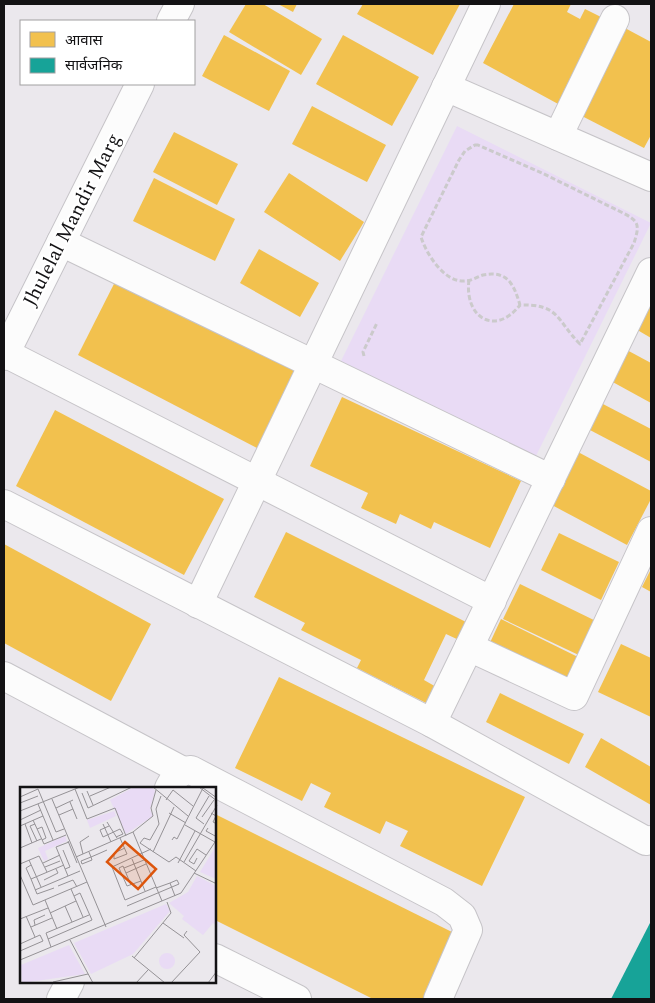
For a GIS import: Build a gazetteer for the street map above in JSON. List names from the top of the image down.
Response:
{
  "streets": {
    "street": ["Jhulelal Mandir Marg"]
  },
  "legend": ["आवास", "सार्वजनिक"]
}
